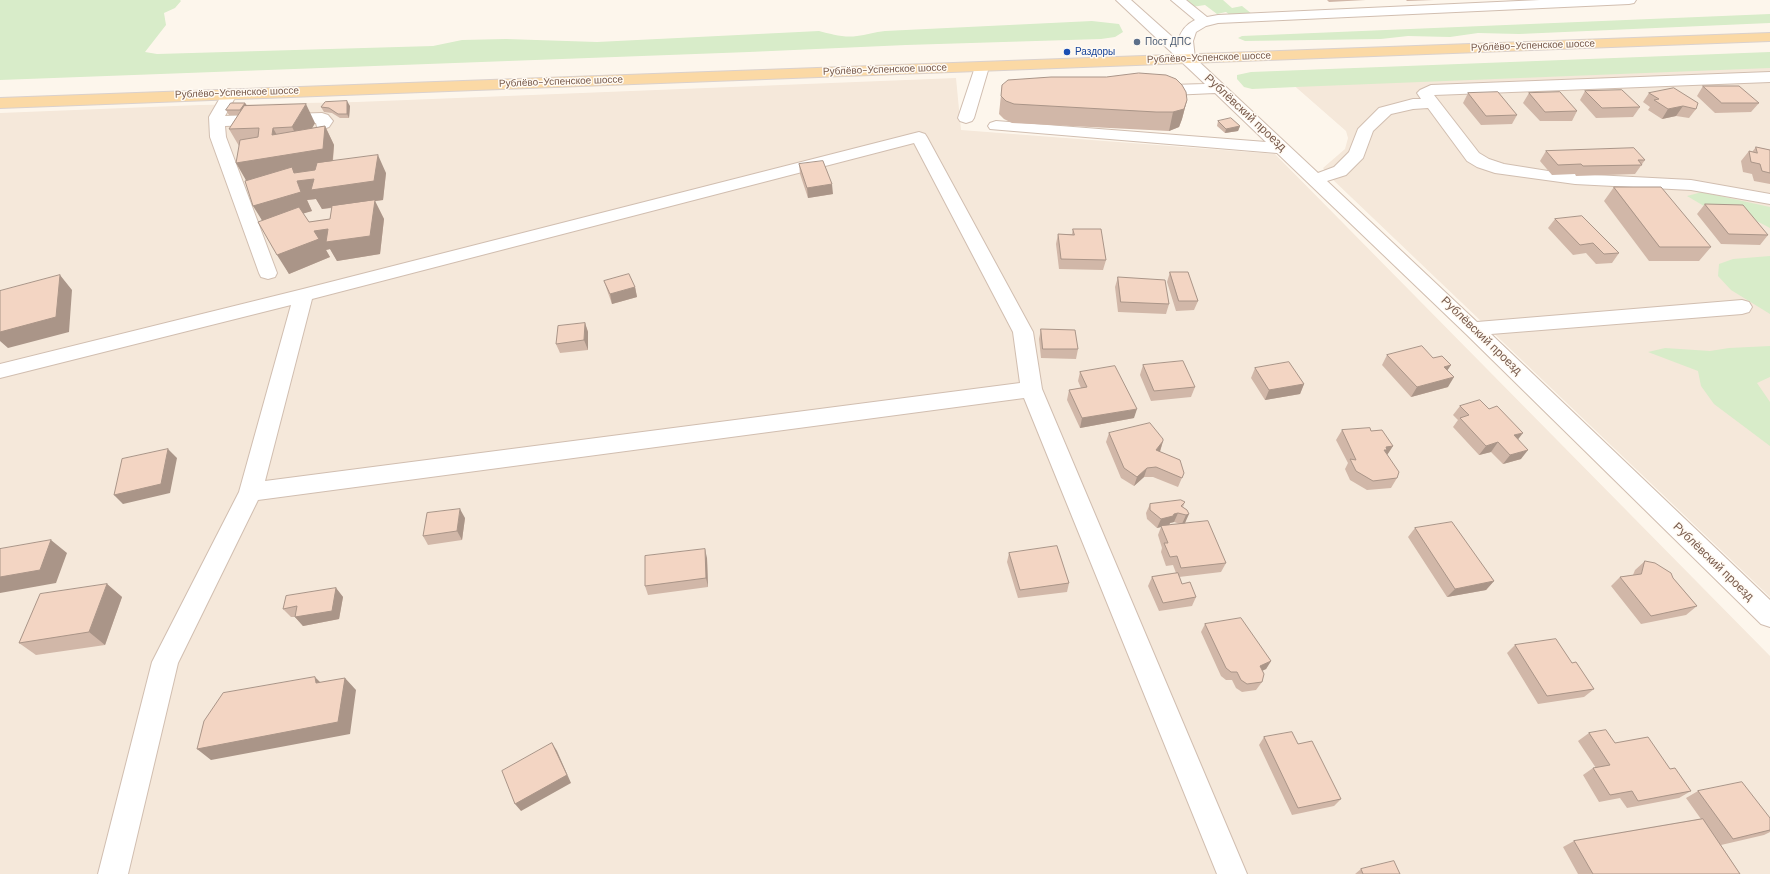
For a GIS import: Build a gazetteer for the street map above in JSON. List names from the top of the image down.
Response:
{
  "streets": {
    "main road": ["Рублёво-Успенское шоссе"],
    "street": ["Рублёвский проезд"]
  },
  "crossings": [
    ["Рублёво-Успенское шоссе", "Рублёвский проезд"]
  ],
  "places": ["Пост ДПС", "Раздоры"]
}
